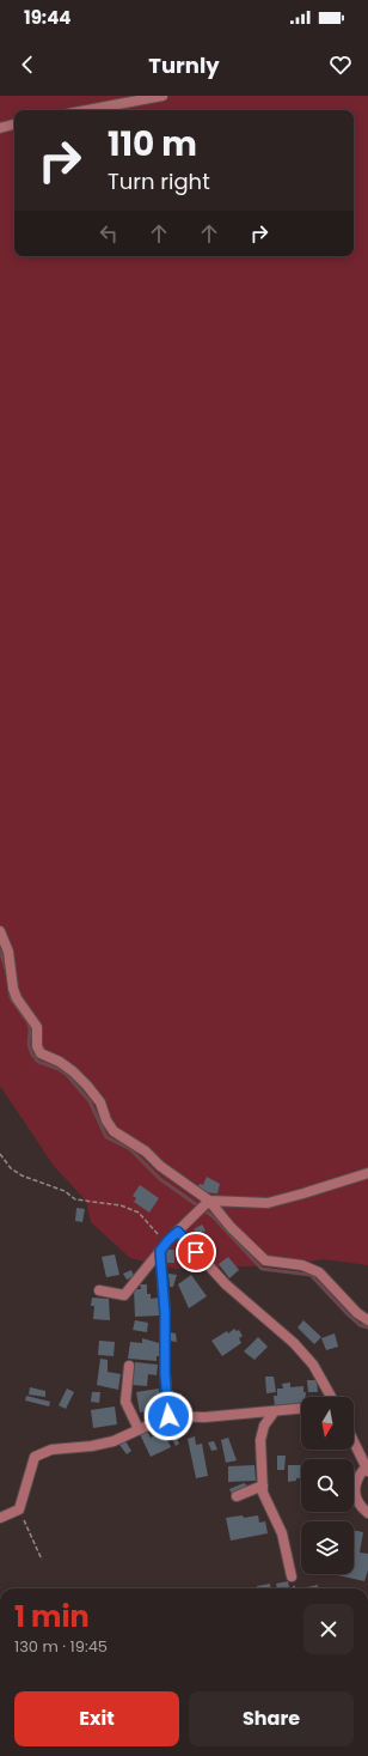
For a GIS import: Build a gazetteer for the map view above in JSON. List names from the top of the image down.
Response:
{
  "north": "bottom",
  "page": {
    "status": "19:44",
    "header": "Turnly",
    "turn": ["110 m", "Turn right"],
    "heading": ["1 min", "130 m · 19:45"],
    "buttons": ["Exit", "Share"]
  }
}
